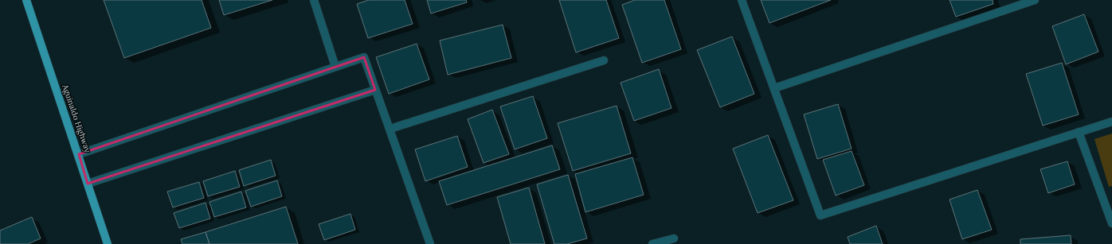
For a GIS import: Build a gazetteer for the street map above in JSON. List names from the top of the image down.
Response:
{
  "streets": {
    "main road": ["Aguinaldo Highway"]
  }
}
